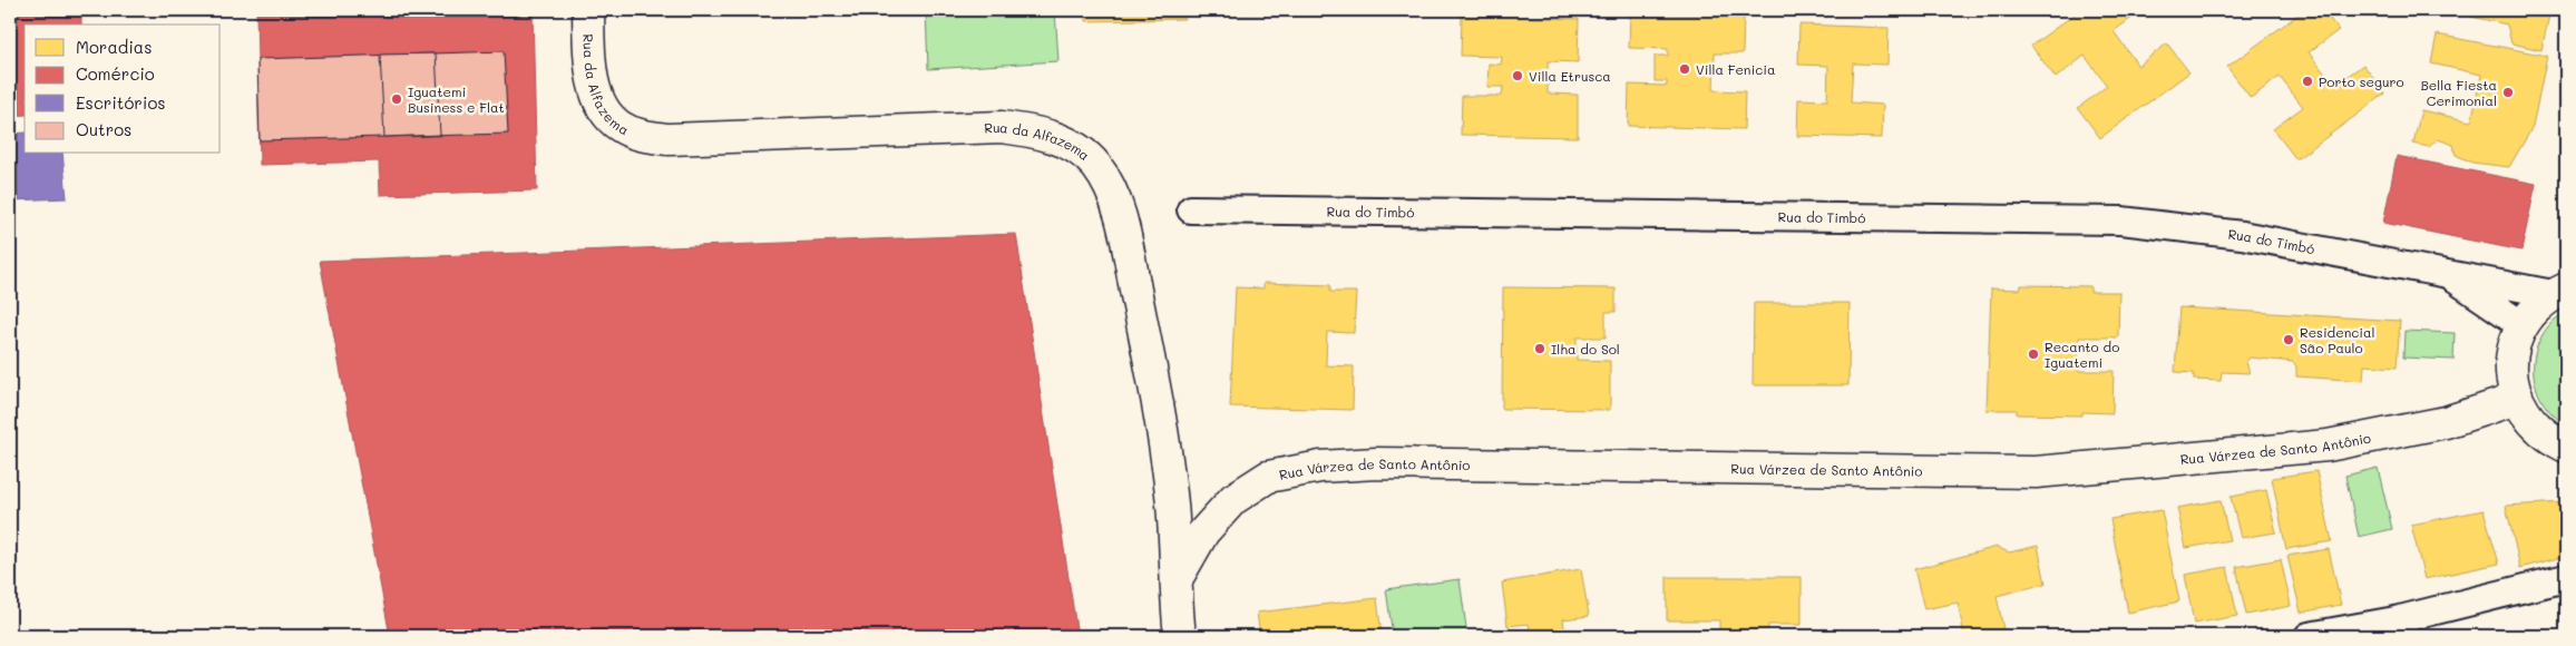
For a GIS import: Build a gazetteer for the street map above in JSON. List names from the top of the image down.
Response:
{
  "streets": {
    "street": ["Rua da Alfazema", "Rua do Timbó", "Rua Várzea de Santo Antônio"]
  },
  "crossings": [
    ["Rua da Alfazema", "Rua Várzea de Santo Antônio"]
  ],
  "places": [
    "Villa Fenicia",
    "Villa Etrusca",
    "Porto seguro",
    "Bella Fiesta Cerimonial",
    "Iguatemi Business e Flat",
    "Residencial São Paulo",
    "Ilha do Sol",
    "Recanto do Iguatemi"
  ],
  "legend": [
    "Moradias",
    "Comércio",
    "Escritórios",
    "Outros"
  ]
}
